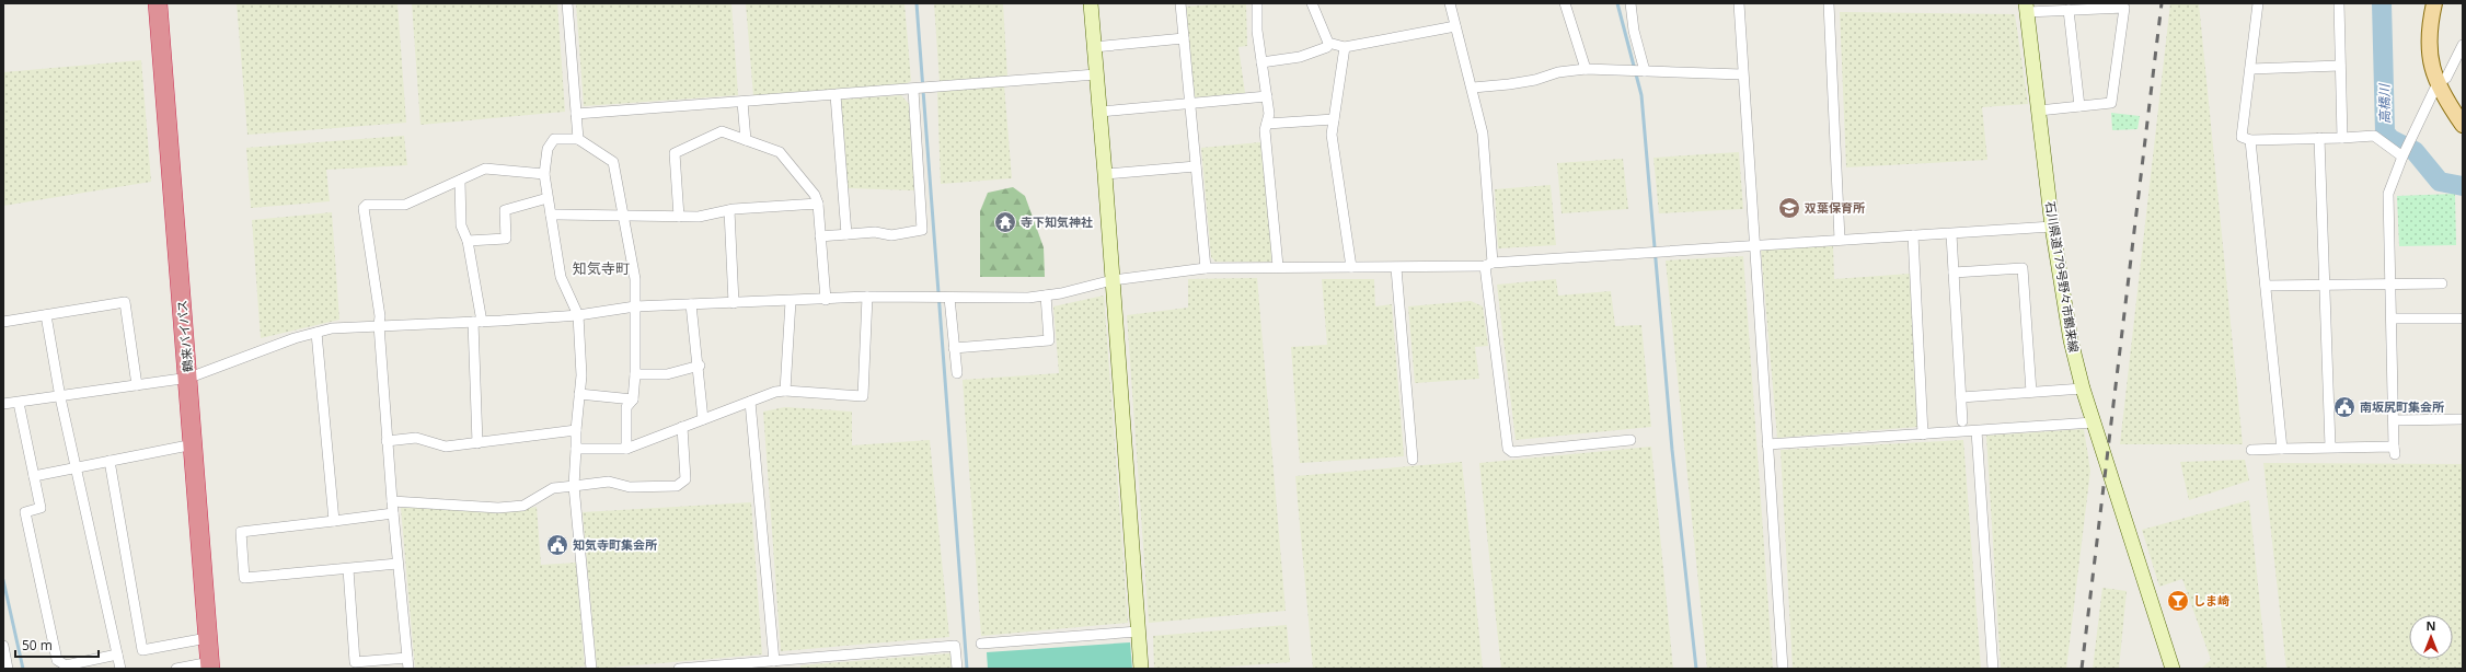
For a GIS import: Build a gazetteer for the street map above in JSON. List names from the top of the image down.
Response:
{
  "streets": {
    "highway": ["鶴来バイパス"],
    "main road": ["石川県道179号野々市鶴来線"]
  },
  "districts": ["知気寺町"],
  "water": ["高橋川"],
  "places": {
    "school or university": ["双葉保育所"],
    "temple": ["寺下知気神社"],
    "public building": ["南坂尻町集会所", "知気寺町集会所"],
    "bar": ["しま崎"]
  },
  "scale_bar": "50 m",
  "north": "top"
}
